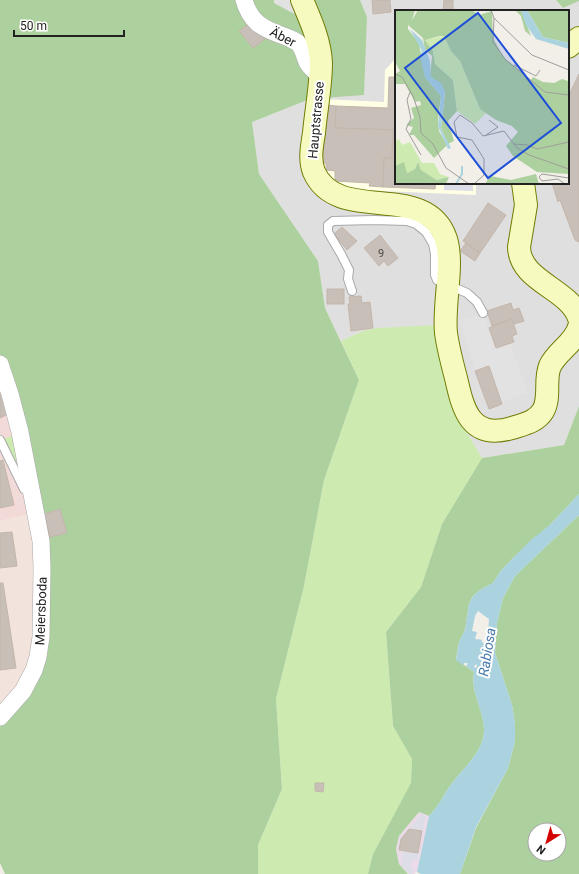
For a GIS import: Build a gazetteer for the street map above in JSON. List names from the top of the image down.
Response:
{
  "streets": {
    "street": ["Äber", "Hauptstrasse", "Meiersboda"]
  },
  "crossings": [
    ["Äber", "Hauptstrasse"]
  ],
  "water": ["Rabiosa"],
  "house_numbers": ["9"],
  "scale_bar": "50 m",
  "north": "bottom left"
}
